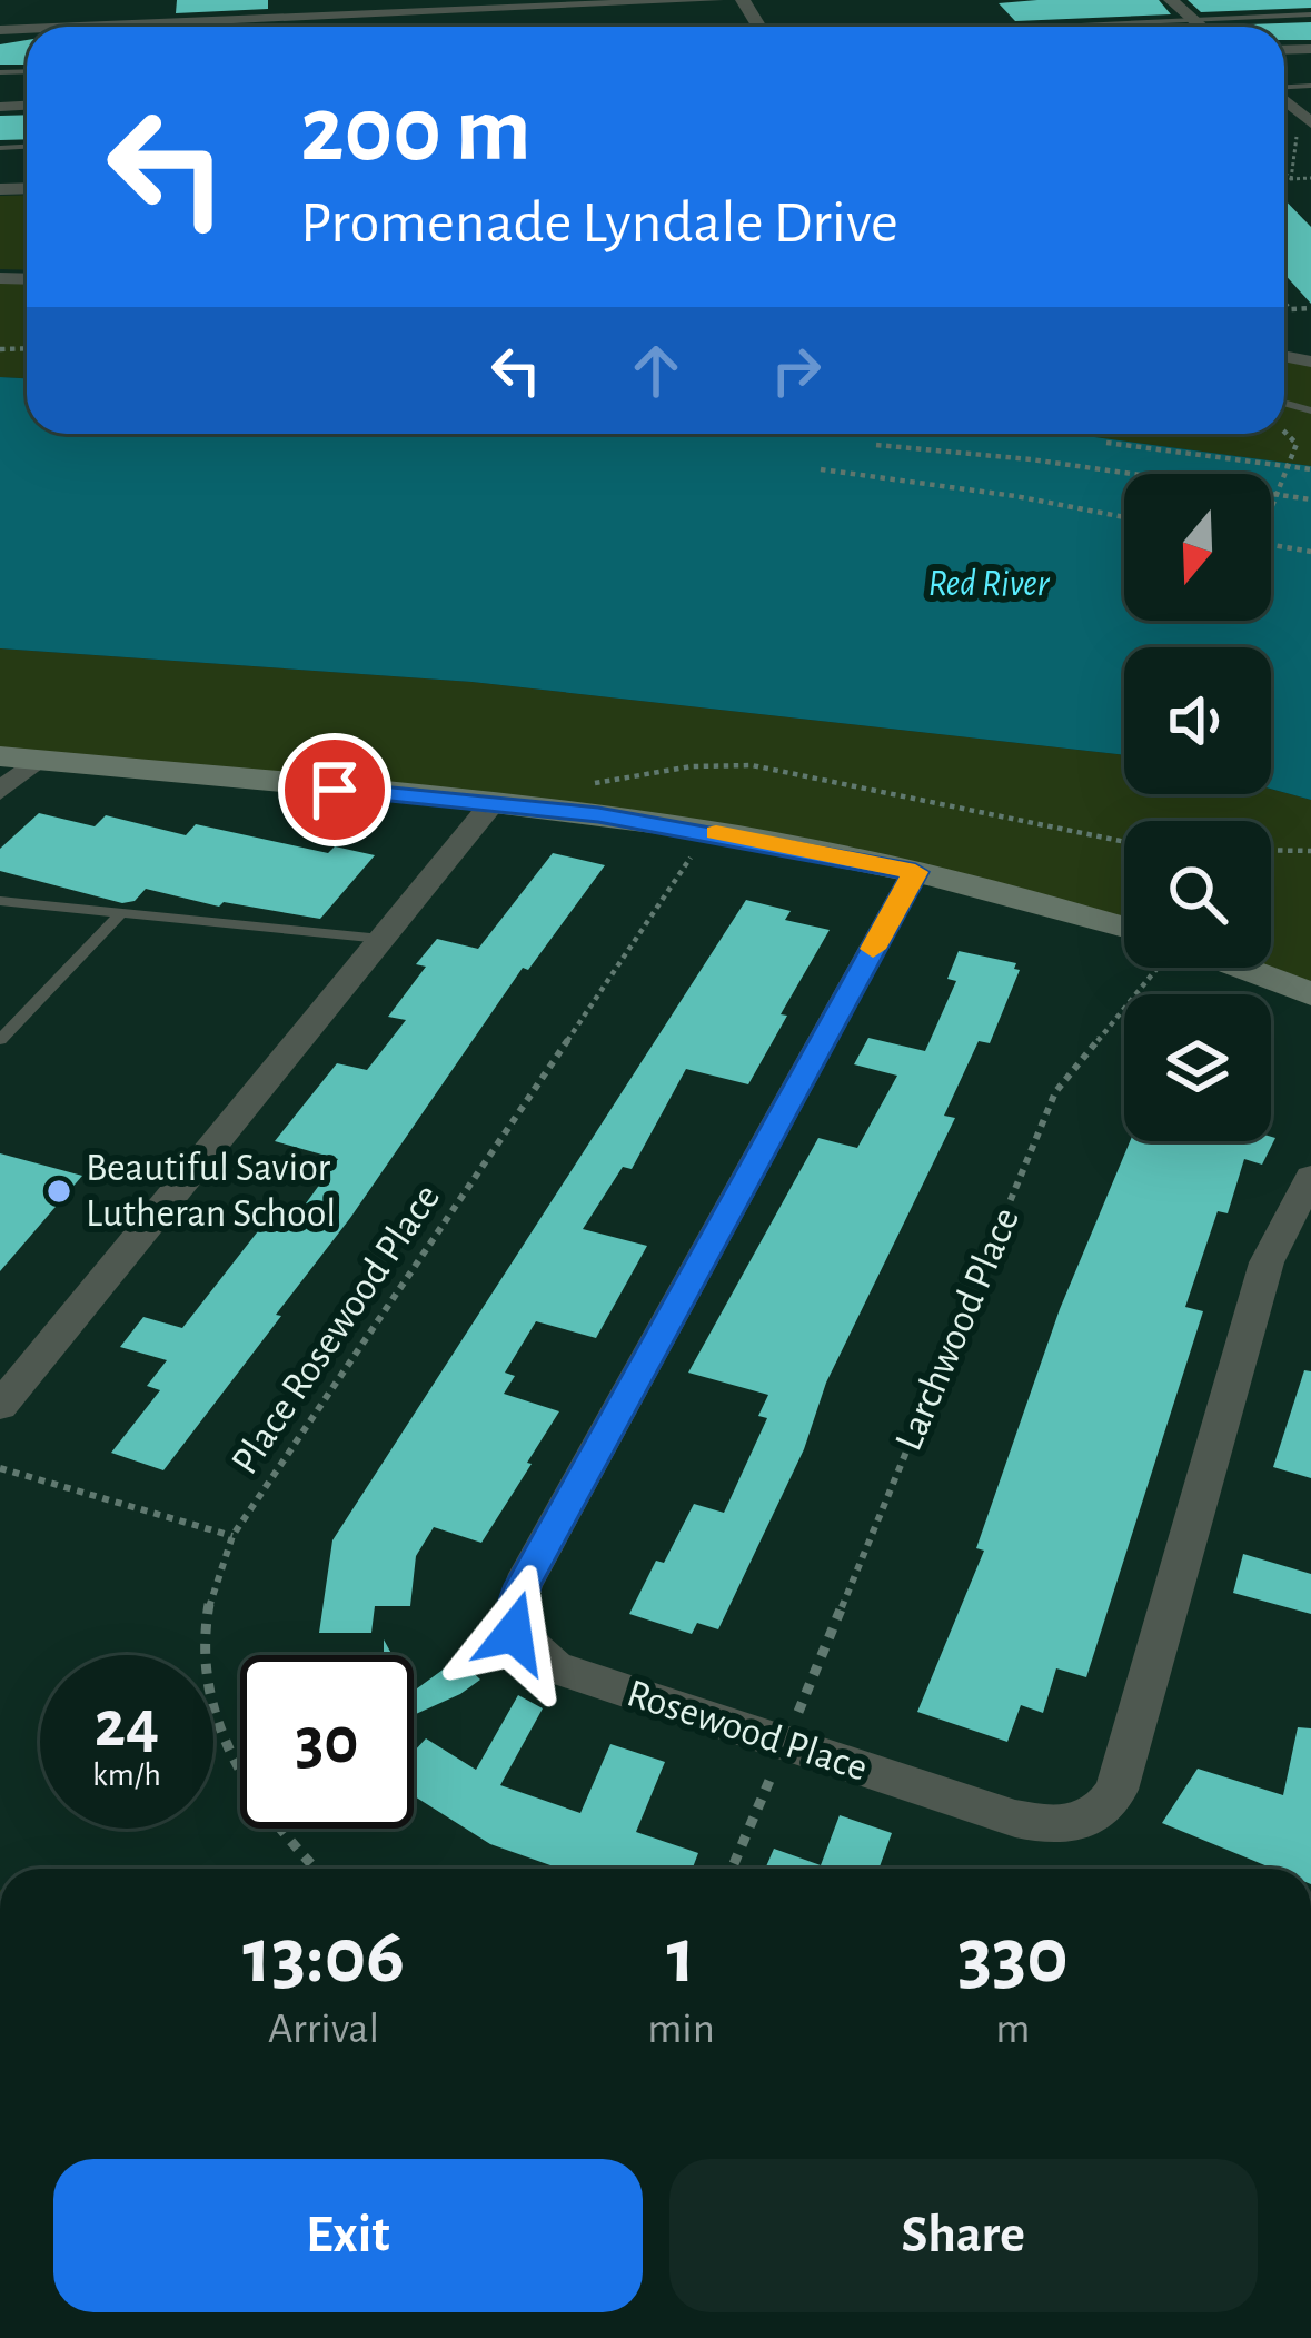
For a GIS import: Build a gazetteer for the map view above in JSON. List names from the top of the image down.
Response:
{
  "streets": {
    "street": ["Rosewood Place"],
    "path": ["Place Rosewood Place", "Larchwood Place"]
  },
  "crossings": [
    ["Larchwood Place", "Rosewood Place"]
  ],
  "water": ["Red River"],
  "places": ["Beautiful Savior Lutheran School"],
  "north": "bottom",
  "page": {
    "turn": ["200 m", "Promenade Lyndale Drive"],
    "speed": "24 km/h",
    "limit": "30",
    "eta": [
      "13:06",
      "Arrival",
      "1",
      "min",
      "330",
      "m"
    ],
    "buttons": ["Exit", "Share"]
  }
}
